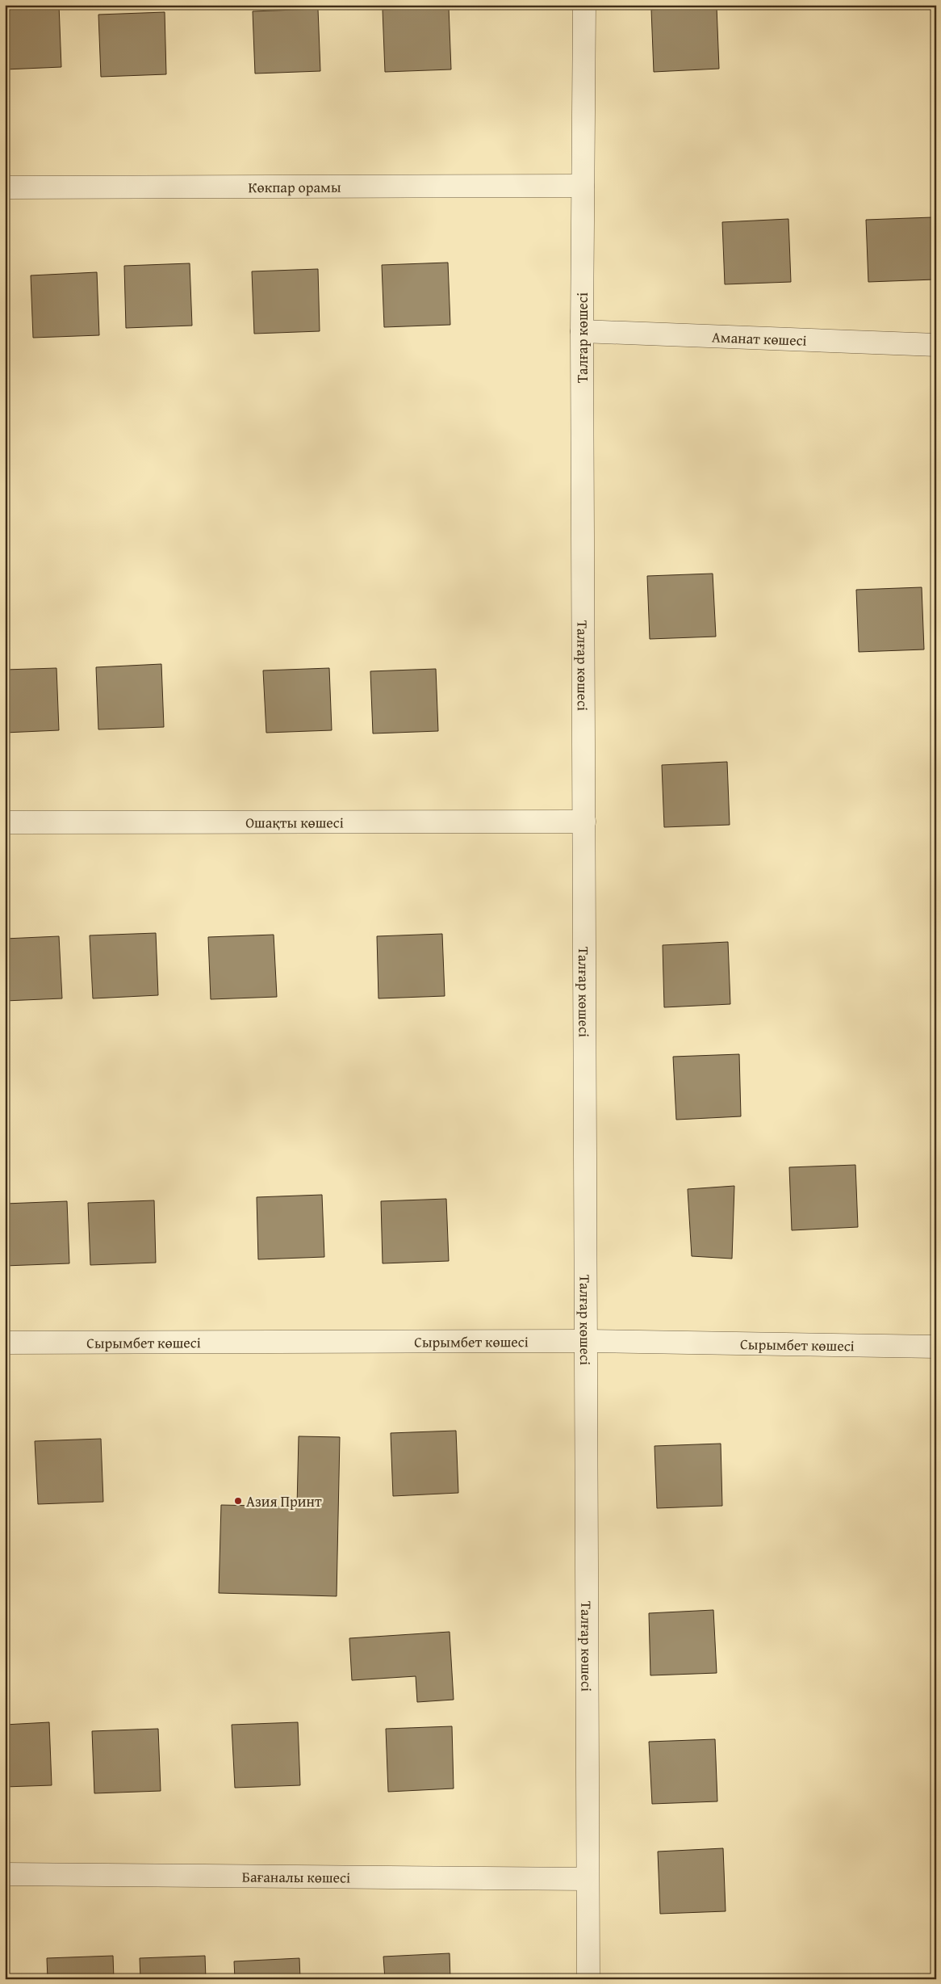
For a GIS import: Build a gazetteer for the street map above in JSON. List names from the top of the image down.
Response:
{
  "streets": {
    "street": [
      "Көкпар орамы",
      "Талғар көшесі",
      "Аманат көшесі",
      "Ошақты көшесі",
      "Сырымбет көшесі",
      "Бағаналы көшесі"
    ]
  },
  "crossings": [
    ["Көкпар орамы", "Талғар көшесі"],
    ["Талғар көшесі", "Аманат көшесі"],
    ["Талғар көшесі", "Ошақты көшесі"],
    ["Талғар көшесі", "Сырымбет көшесі"],
    ["Талғар көшесі", "Бағаналы көшесі"]
  ],
  "places": ["Азия Принт"]
}
